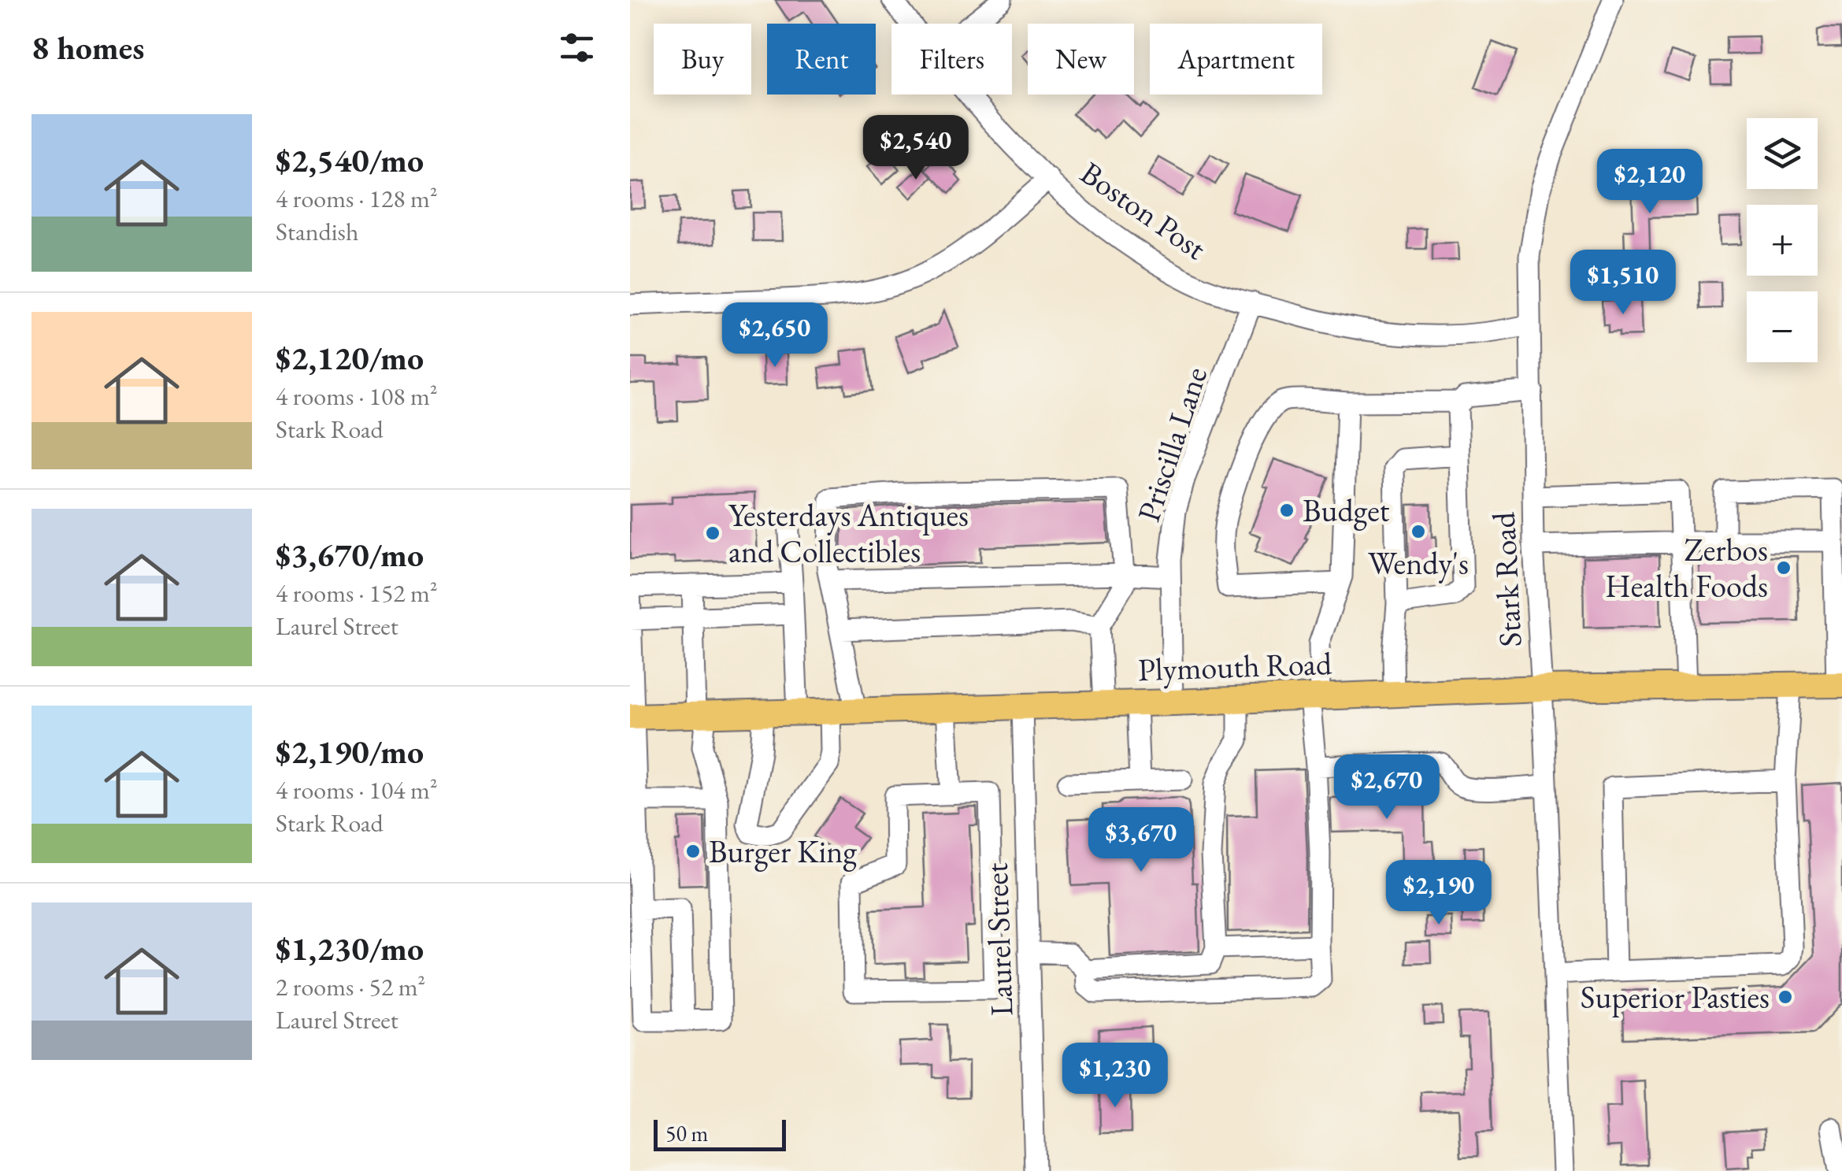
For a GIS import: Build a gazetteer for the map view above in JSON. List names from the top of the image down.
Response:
{
  "streets": {
    "main road": ["Plymouth Road"],
    "street": [
      "Boston Post",
      "Priscilla Lane",
      "Stark Road",
      "Laurel Street"
    ]
  },
  "crossings": [
    ["Boston Post", "Priscilla Lane"],
    ["Boston Post", "Stark Road"],
    ["Priscilla Lane", "Plymouth Road"],
    ["Stark Road", "Plymouth Road"],
    ["Plymouth Road", "Laurel Street"]
  ],
  "places": [
    "Budget",
    "Wendy's",
    "Yesterdays Antiques and Collectibles",
    "Zerbos Health Foods",
    "Burger King",
    "Superior Pasties"
  ],
  "scale_bar": "50 m",
  "page": {
    "heading": "8 homes",
    "chip": [
      "Buy",
      "Rent",
      "Filters",
      "New",
      "Apartment"
    ],
    "list": [
      {
        "name": "$2,540/mo",
        "note": "4 rooms · 128 m² · Standish"
      },
      {
        "name": "$2,120/mo",
        "note": "4 rooms · 108 m² · Stark Road"
      },
      {
        "name": "$3,670/mo",
        "note": "4 rooms · 152 m² · Laurel Street"
      },
      {
        "name": "$2,190/mo",
        "note": "4 rooms · 104 m² · Stark Road"
      },
      {
        "name": "$1,230/mo",
        "note": "2 rooms · 52 m² · Laurel Street"
      }
    ],
    "price": [
      "$2,540",
      "$2,120",
      "$1,510",
      "$2,650",
      "$2,670",
      "$3,670",
      "$2,190",
      "$1,230"
    ],
    "map_buttons": ["+", "−"],
    "scale": "50 m"
  }
}
